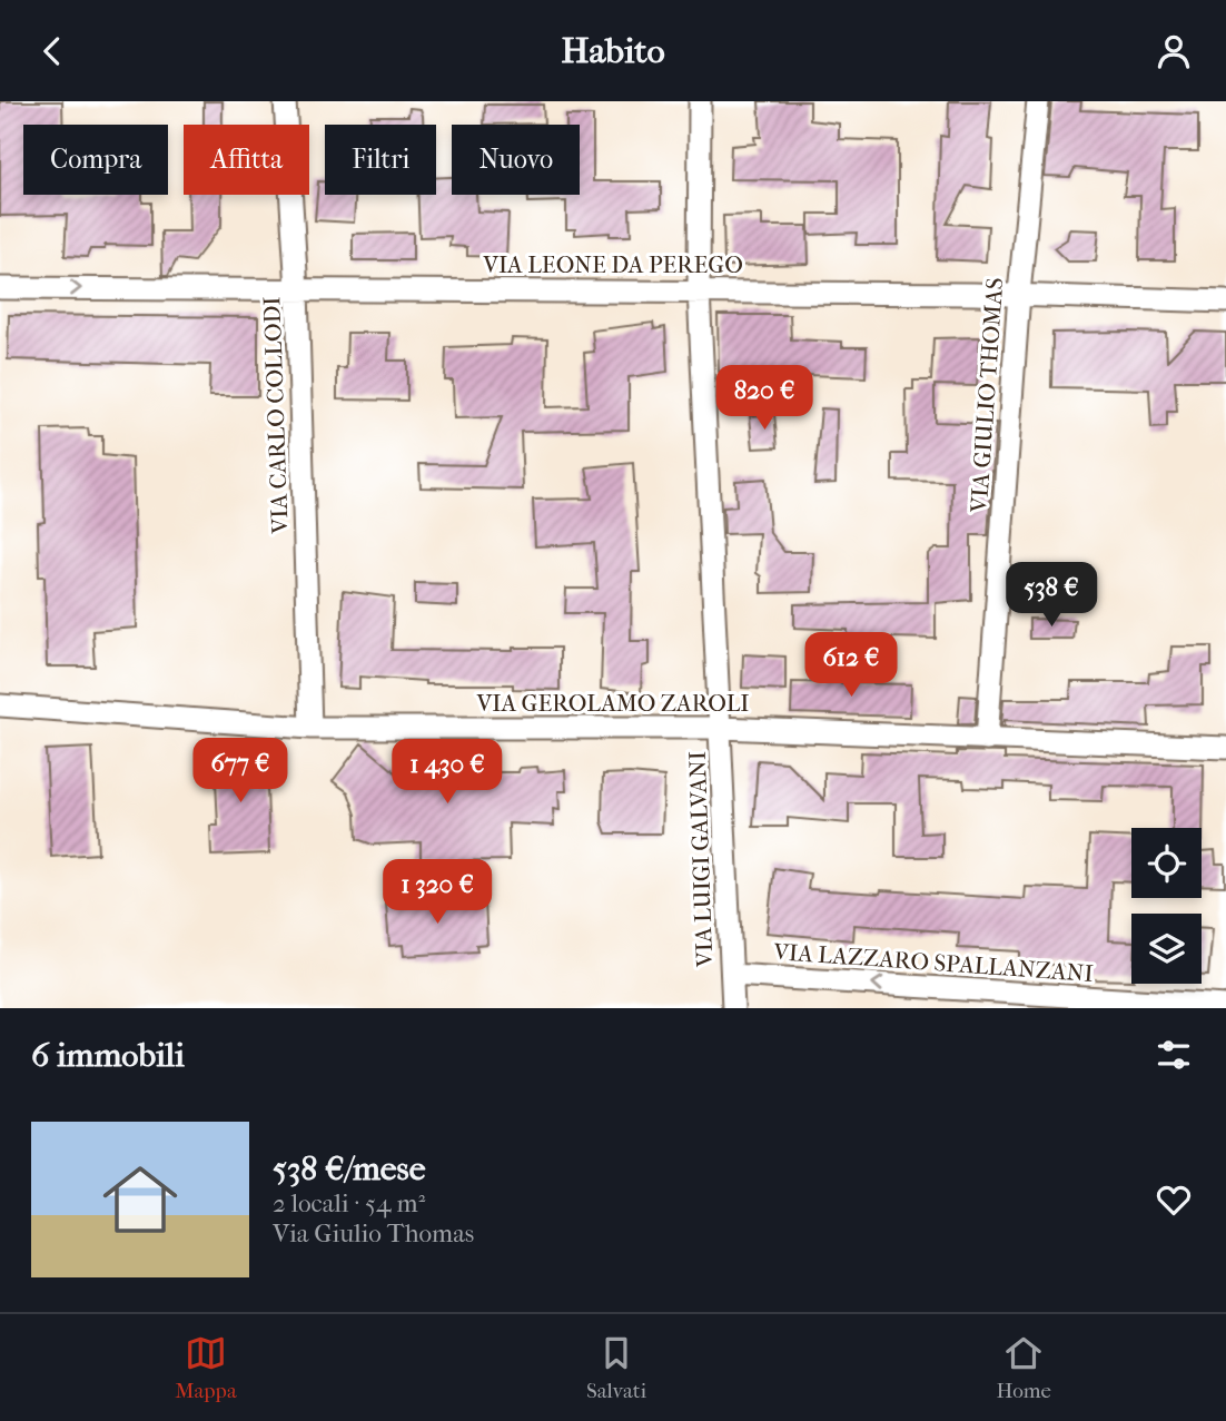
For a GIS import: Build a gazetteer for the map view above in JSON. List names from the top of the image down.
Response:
{
  "streets": {
    "street": [
      "VIA LEONE DA PEREGO",
      "VIA GIULIO THOMAS",
      "VIA CARLO COLLODI",
      "VIA GEROLAMO ZAROLI",
      "VIA LUIGI GALVANI",
      "VIA LAZZARO SPALLANZANI"
    ]
  },
  "crossings": [
    ["VIA LEONE DA PEREGO", "VIA GIULIO THOMAS"],
    ["VIA LEONE DA PEREGO", "VIA CARLO COLLODI"],
    ["VIA LEONE DA PEREGO", "VIA LUIGI GALVANI"],
    ["VIA GIULIO THOMAS", "VIA GEROLAMO ZAROLI"],
    ["VIA CARLO COLLODI", "VIA GEROLAMO ZAROLI"],
    ["VIA GEROLAMO ZAROLI", "VIA LUIGI GALVANI"],
    ["VIA LUIGI GALVANI", "VIA LAZZARO SPALLANZANI"]
  ],
  "one_way": ["VIA LAZZARO SPALLANZANI"],
  "page": {
    "header": "Habito",
    "chip": [
      "Compra",
      "Affitta",
      "Filtri",
      "Nuovo"
    ],
    "price": [
      "820 €",
      "538 €",
      "612 €",
      "677 €",
      "1 430 €",
      "1 320 €"
    ],
    "heading": "6 immobili",
    "list": [
      {
        "name": "538 €/mese",
        "note": "2 locali · 54 m² · Via Giulio Thomas"
      }
    ],
    "tabs": ["Mappa", "Salvati", "Home"]
  }
}
